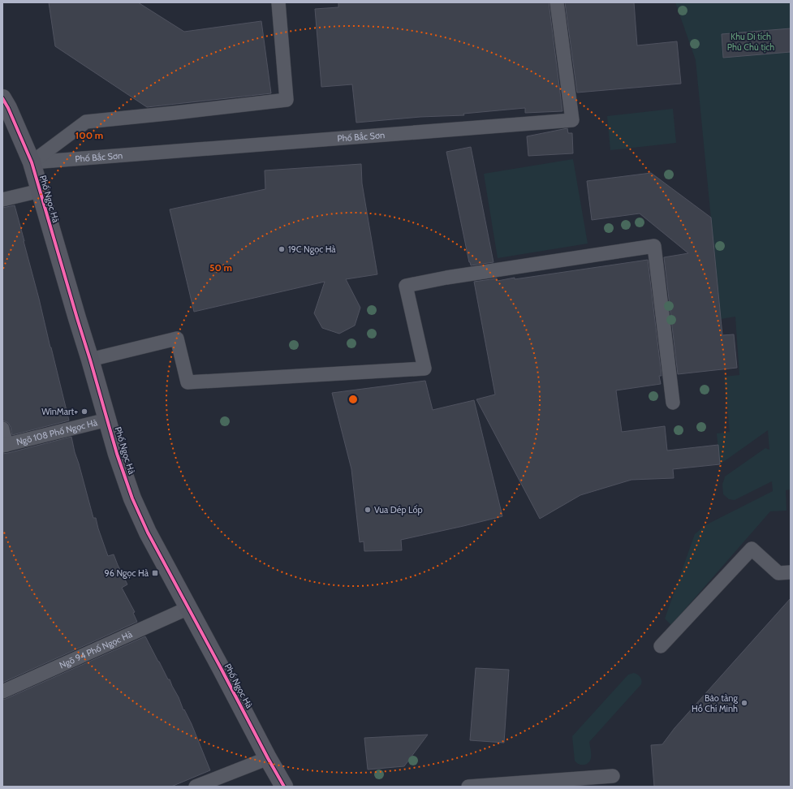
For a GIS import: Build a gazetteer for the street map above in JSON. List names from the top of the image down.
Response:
{
  "streets": {
    "street": ["Phố Ngọc Hà"],
    "lane": ["Phố Bắc Sơn", "Ngõ 108 Phố Ngọc Hà", "Ngõ 94 Phố Ngọc Hà"]
  },
  "crossings": [
    ["Phố Bắc Sơn", "Phố Ngọc Hà"],
    ["Phố Ngọc Hà", "Ngõ 108 Phố Ngọc Hà"],
    ["Phố Ngọc Hà", "Ngõ 94 Phố Ngọc Hà"]
  ],
  "parks": ["Khu Di tích Phủ Chủ tịch"],
  "places": {
    "other": [
      "19C Ngọc Hà",
      "WinMart+",
      "Vua Dép Lốp",
      "Bảo tàng Hồ Chí Minh"
    ],
    "transit": ["96 Ngọc Hà"]
  },
  "rings": ["100 m", "50 m"]
}
